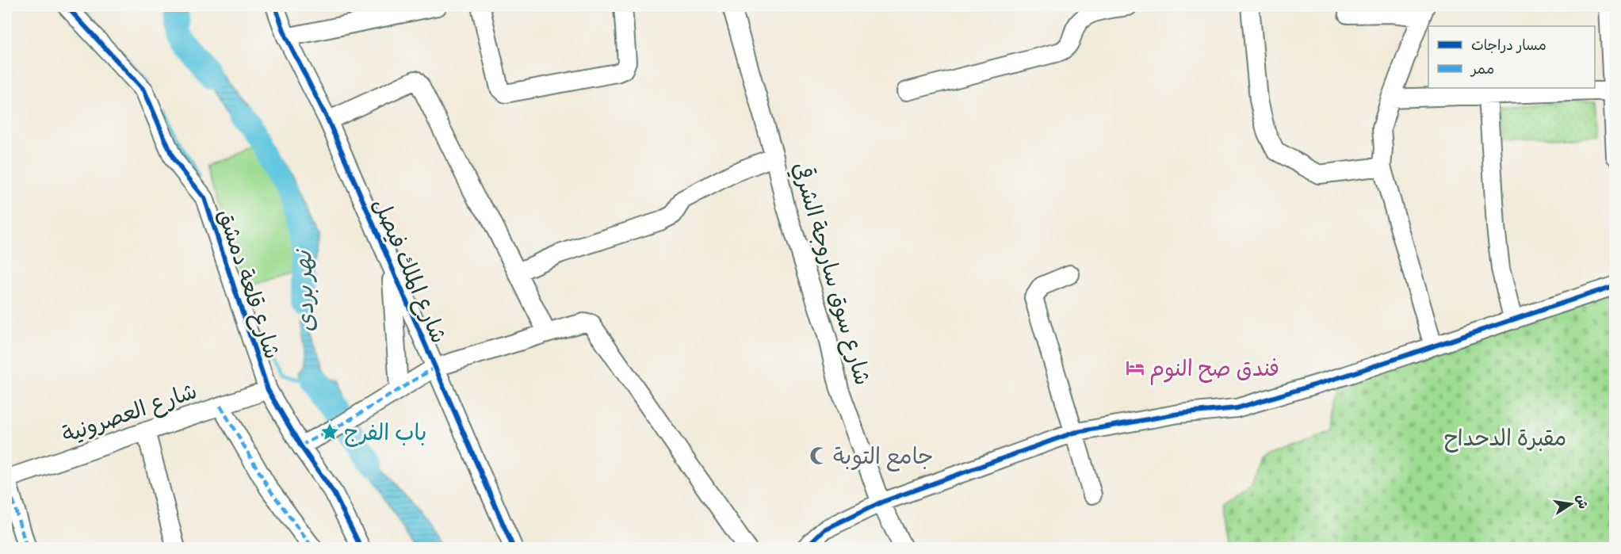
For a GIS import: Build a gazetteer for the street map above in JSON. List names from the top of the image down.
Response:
{
  "streets": {
    "street": [
      "شارع الملك فيصل",
      "شارع سوق ساروجة الشرقي",
      "شارع قلعة دمشق",
      "شارع العصرونية"
    ]
  },
  "crossings": [
    ["شارع قلعة دمشق", "شارع العصرونية"]
  ],
  "water": ["نهر بردى"],
  "parks": ["مقبرة الدحداح"],
  "places": {
    "hotel": ["فندق صح النوم"],
    "place": ["باب الفرج"],
    "mosque": ["جامع التوبة"]
  },
  "legend": ["مسار دراجات", "ممر"],
  "north": "right"
}
